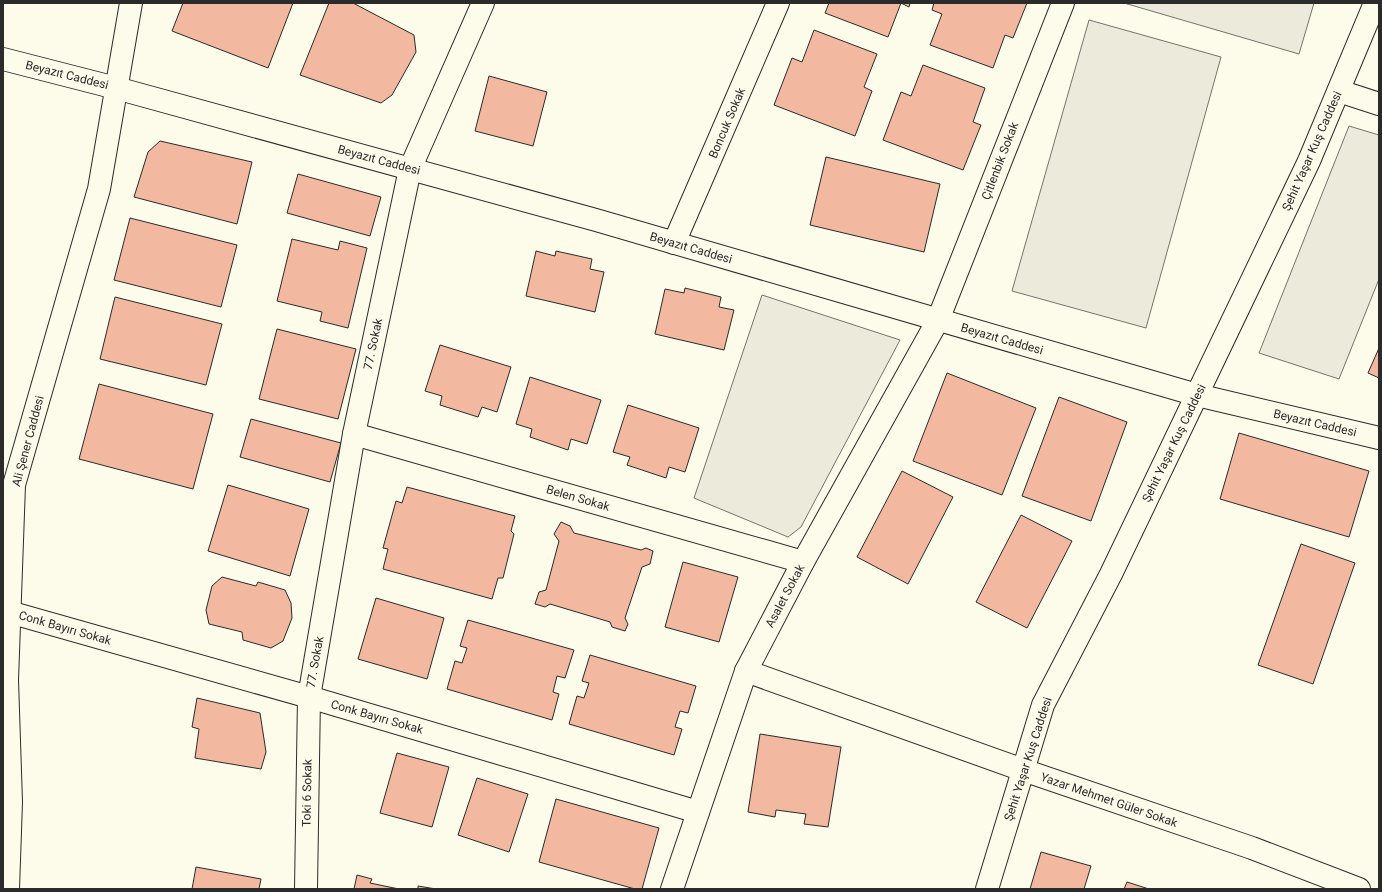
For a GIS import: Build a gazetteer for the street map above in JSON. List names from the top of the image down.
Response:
{
  "streets": {
    "street": [
      "Beyazıt Caddesi",
      "Boncuk Sokak",
      "Şehit Yaşar Kuş Caddesi",
      "Çitlenbik Sokak",
      "77. Sokak",
      "Ali Şener Caddesi",
      "Belen Sokak",
      "Asalet Sokak",
      "Conk Bayırı Sokak",
      "Toki 6 Sokak",
      "Yazar Mehmet Güler Sokak"
    ]
  },
  "crossings": [
    ["Beyazıt Caddesi", "Boncuk Sokak"],
    ["Beyazıt Caddesi", "Şehit Yaşar Kuş Caddesi"],
    ["Beyazıt Caddesi", "Çitlenbik Sokak"],
    ["Beyazıt Caddesi", "77. Sokak"],
    ["Beyazıt Caddesi", "Ali Şener Caddesi"],
    ["Beyazıt Caddesi", "Asalet Sokak"],
    ["Şehit Yaşar Kuş Caddesi", "Yazar Mehmet Güler Sokak"],
    ["Çitlenbik Sokak", "Asalet Sokak"],
    ["77. Sokak", "Belen Sokak"],
    ["77. Sokak", "Conk Bayırı Sokak"],
    ["77. Sokak", "Toki 6 Sokak"],
    ["Ali Şener Caddesi", "Conk Bayırı Sokak"],
    ["Belen Sokak", "Asalet Sokak"],
    ["Asalet Sokak", "Conk Bayırı Sokak"],
    ["Asalet Sokak", "Yazar Mehmet Güler Sokak"],
    ["Conk Bayırı Sokak", "Toki 6 Sokak"]
  ]
}
